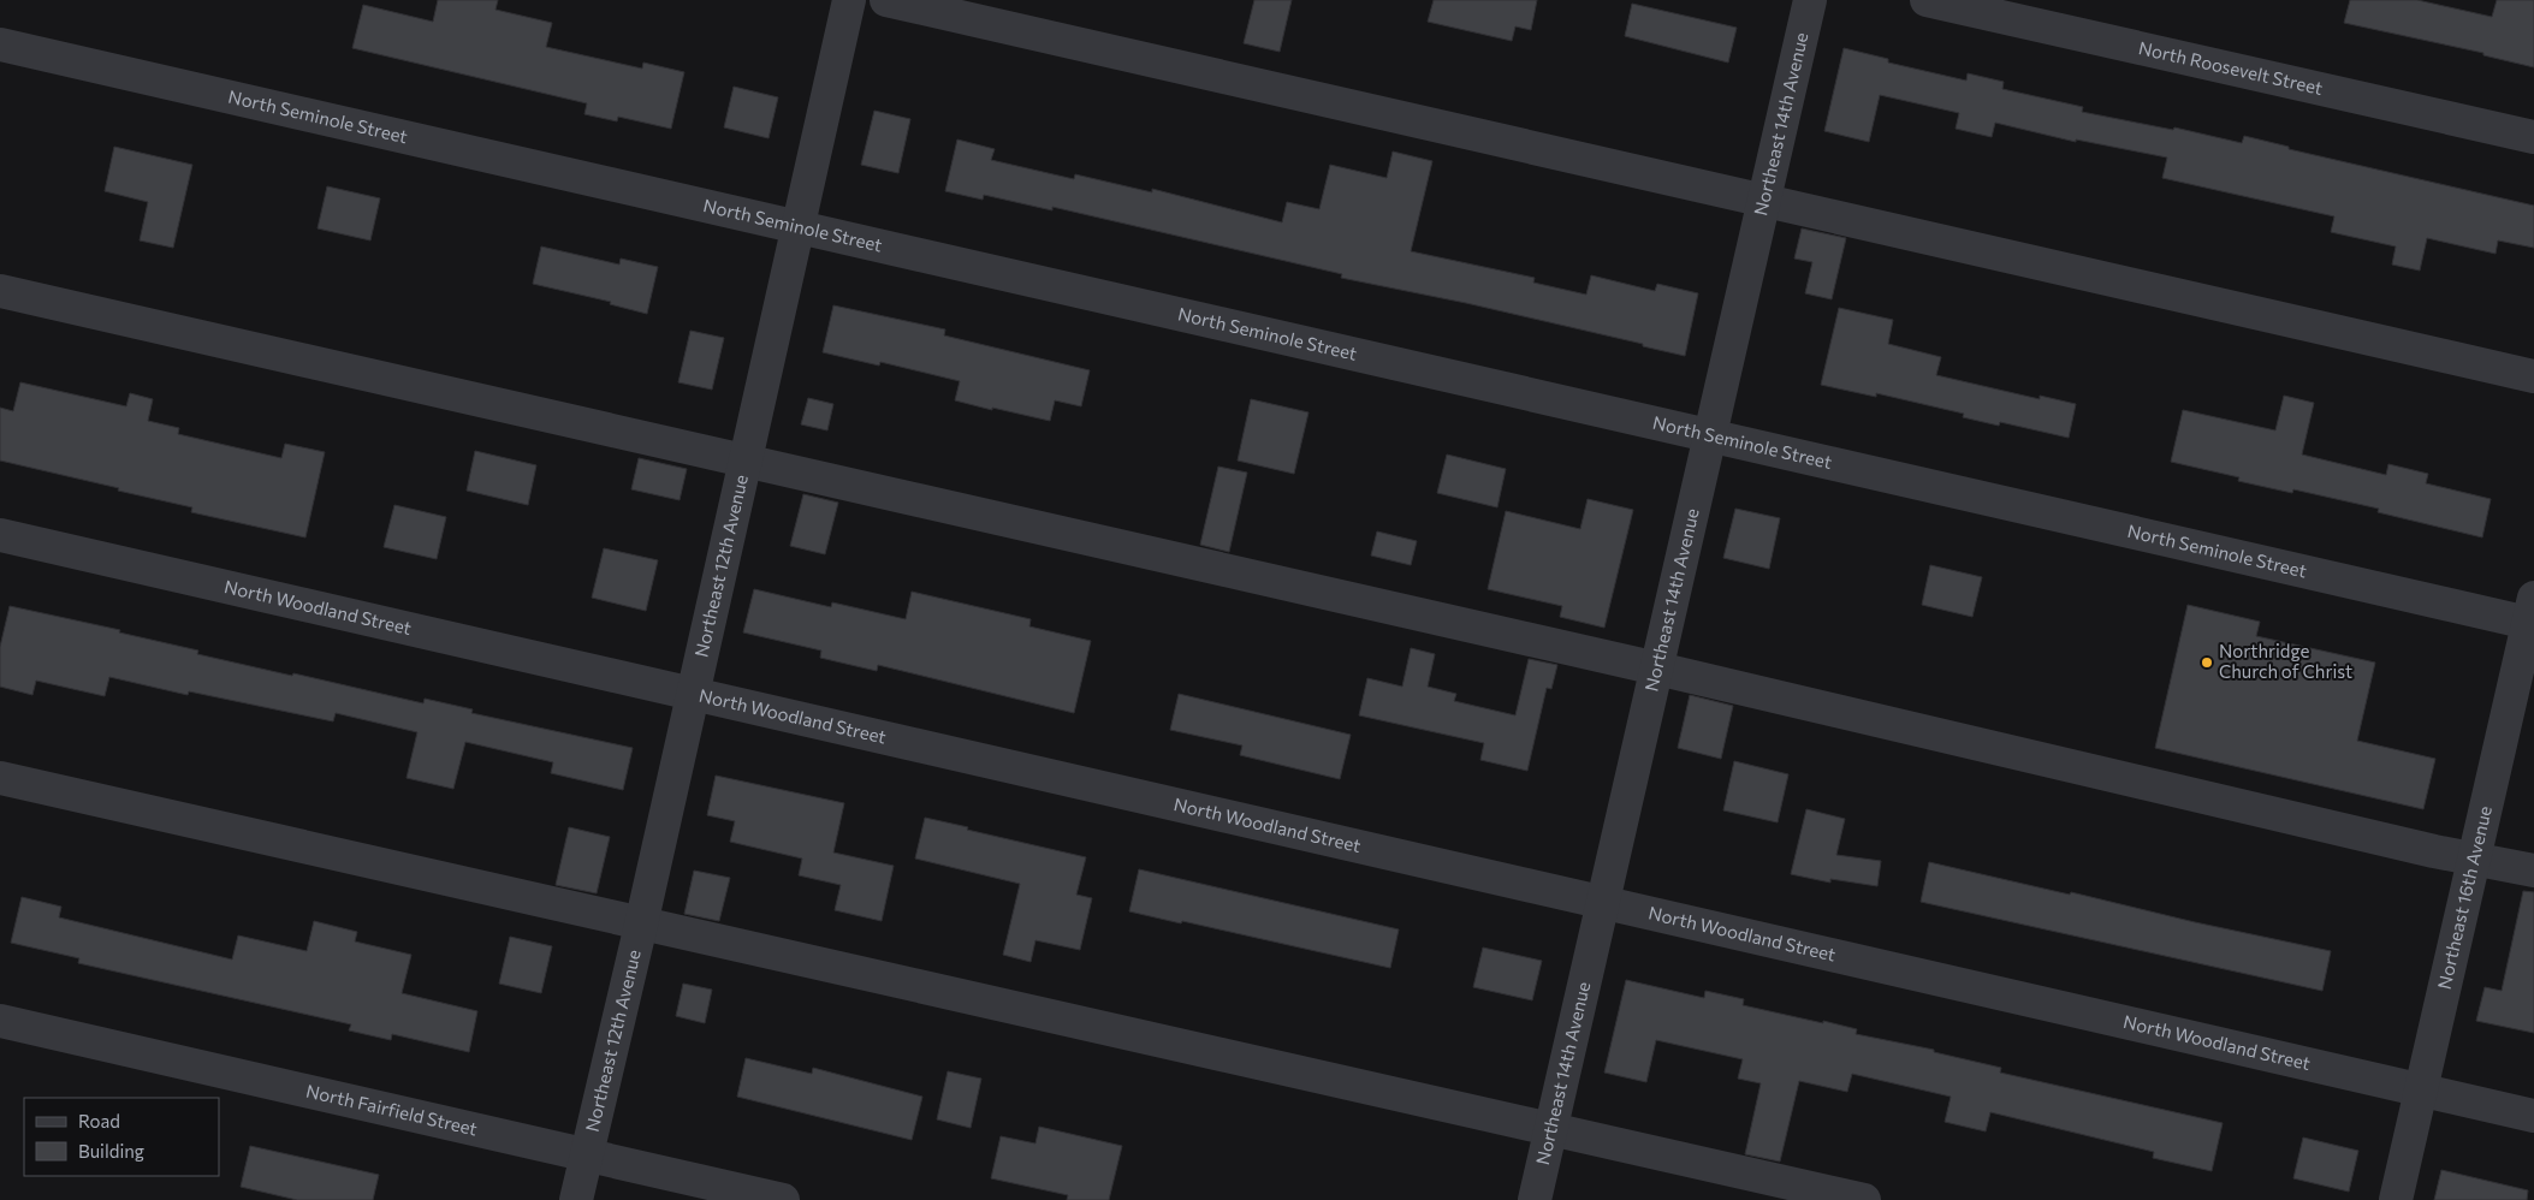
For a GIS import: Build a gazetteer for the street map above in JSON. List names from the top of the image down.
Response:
{
  "streets": {
    "street": [
      "North Roosevelt Street",
      "North Seminole Street",
      "Northeast 14th Avenue",
      "Northeast 12th Avenue",
      "North Woodland Street",
      "Northeast 16th Avenue",
      "North Fairfield Street"
    ]
  },
  "crossings": [
    ["North Seminole Street", "Northeast 14th Avenue"],
    ["North Seminole Street", "Northeast 12th Avenue"],
    ["North Seminole Street", "Northeast 16th Avenue"],
    ["Northeast 14th Avenue", "North Woodland Street"],
    ["Northeast 12th Avenue", "North Woodland Street"],
    ["Northeast 12th Avenue", "North Fairfield Street"],
    ["North Woodland Street", "Northeast 16th Avenue"]
  ],
  "places": ["Northridge Church of Christ"],
  "legend": ["Road", "Building"]
}
